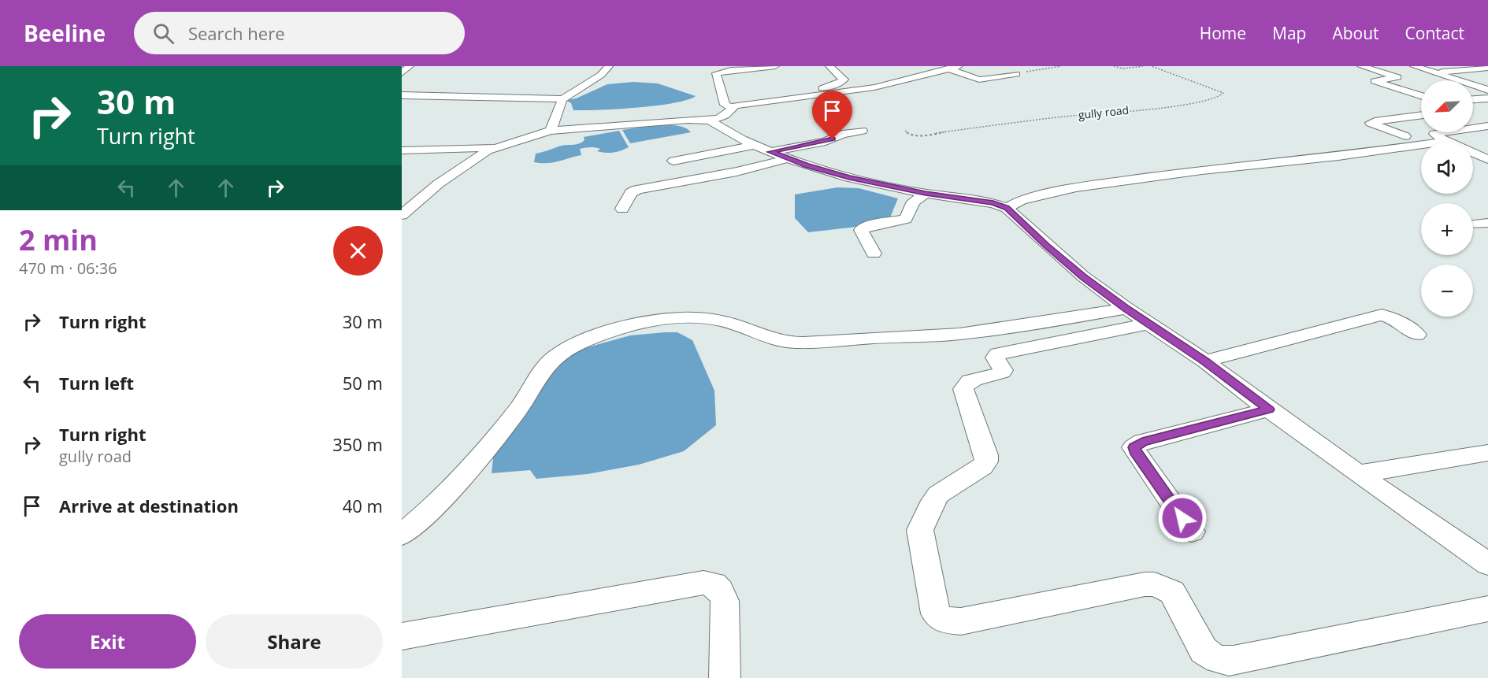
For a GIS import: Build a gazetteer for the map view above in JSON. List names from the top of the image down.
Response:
{
  "streets": {
    "path": ["gully road"]
  },
  "north": "bottom left",
  "page": {
    "header": "Beeline",
    "search": "Search here",
    "nav": [
      "Home",
      "Map",
      "About",
      "Contact"
    ],
    "turn": ["30 m", "Turn right"],
    "map_buttons": ["+", "−"],
    "heading": ["2 min", "470 m · 06:36"],
    "list": [
      {
        "name": "Turn right",
        "value": "30 m"
      },
      {
        "name": "Turn left",
        "value": "50 m"
      },
      {
        "name": "Turn right",
        "note": "gully road",
        "value": "350 m"
      },
      {
        "name": "Arrive at destination",
        "value": "40 m"
      }
    ],
    "buttons": ["Exit", "Share"]
  }
}
